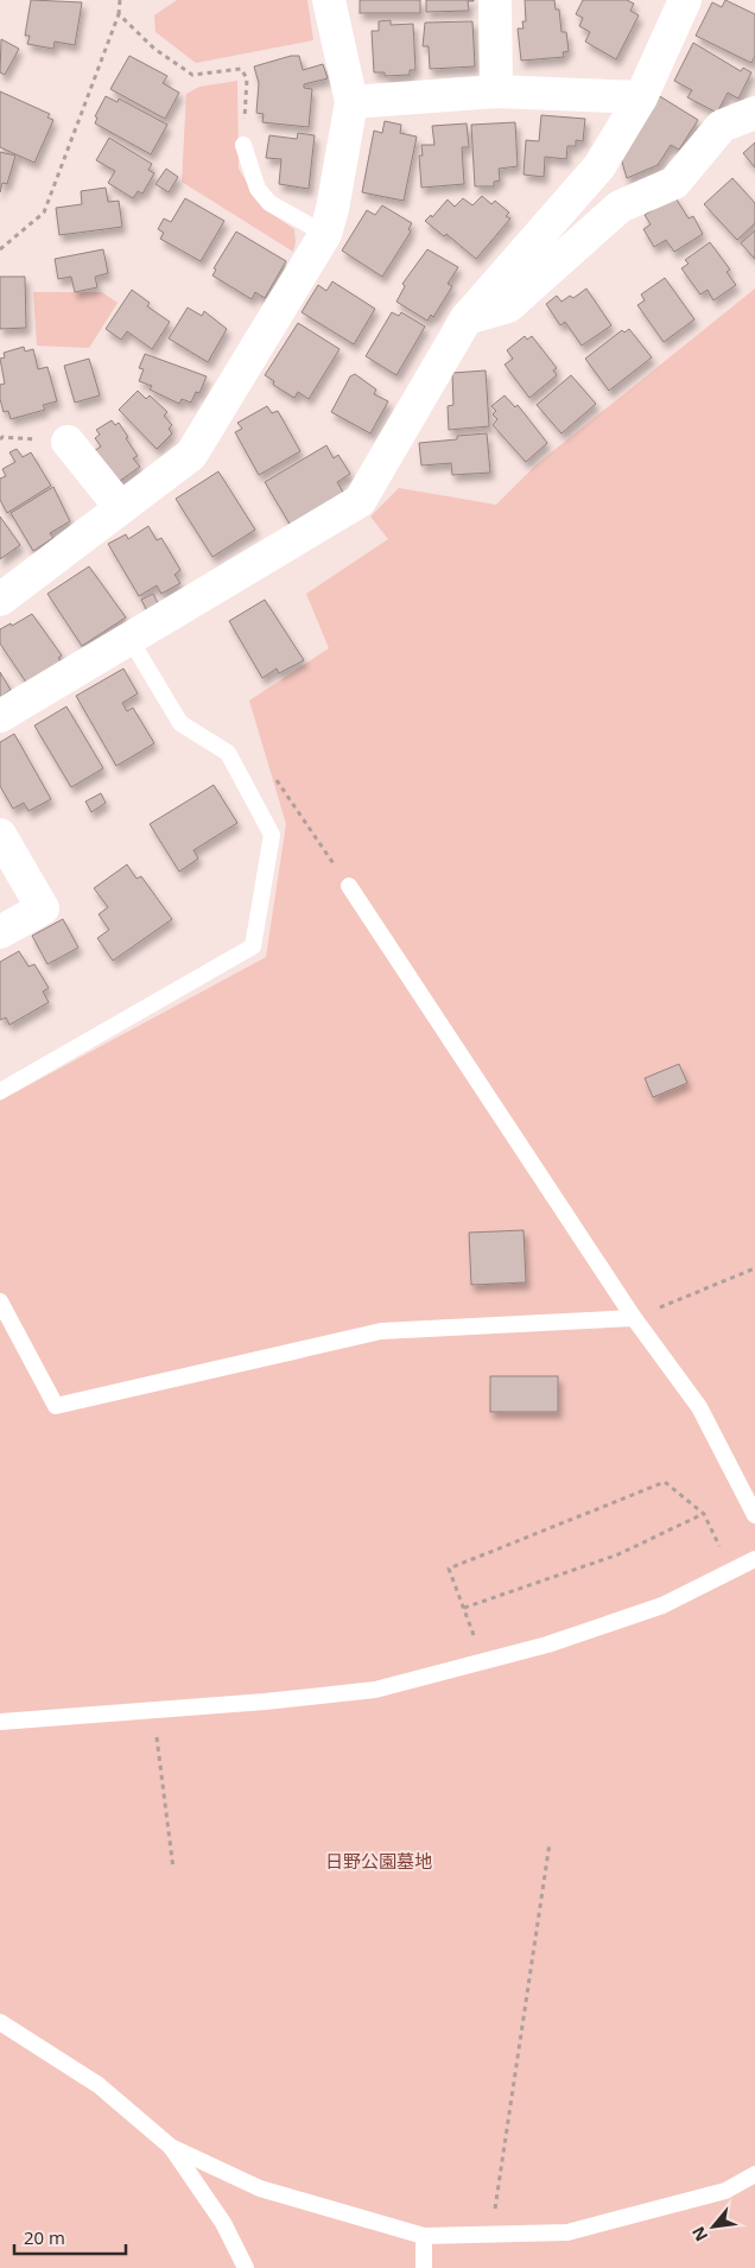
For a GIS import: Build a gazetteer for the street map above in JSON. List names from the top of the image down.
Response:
{
  "parks": ["日野公園墓地"],
  "scale_bar": "20 m",
  "north": "bottom left"
}
